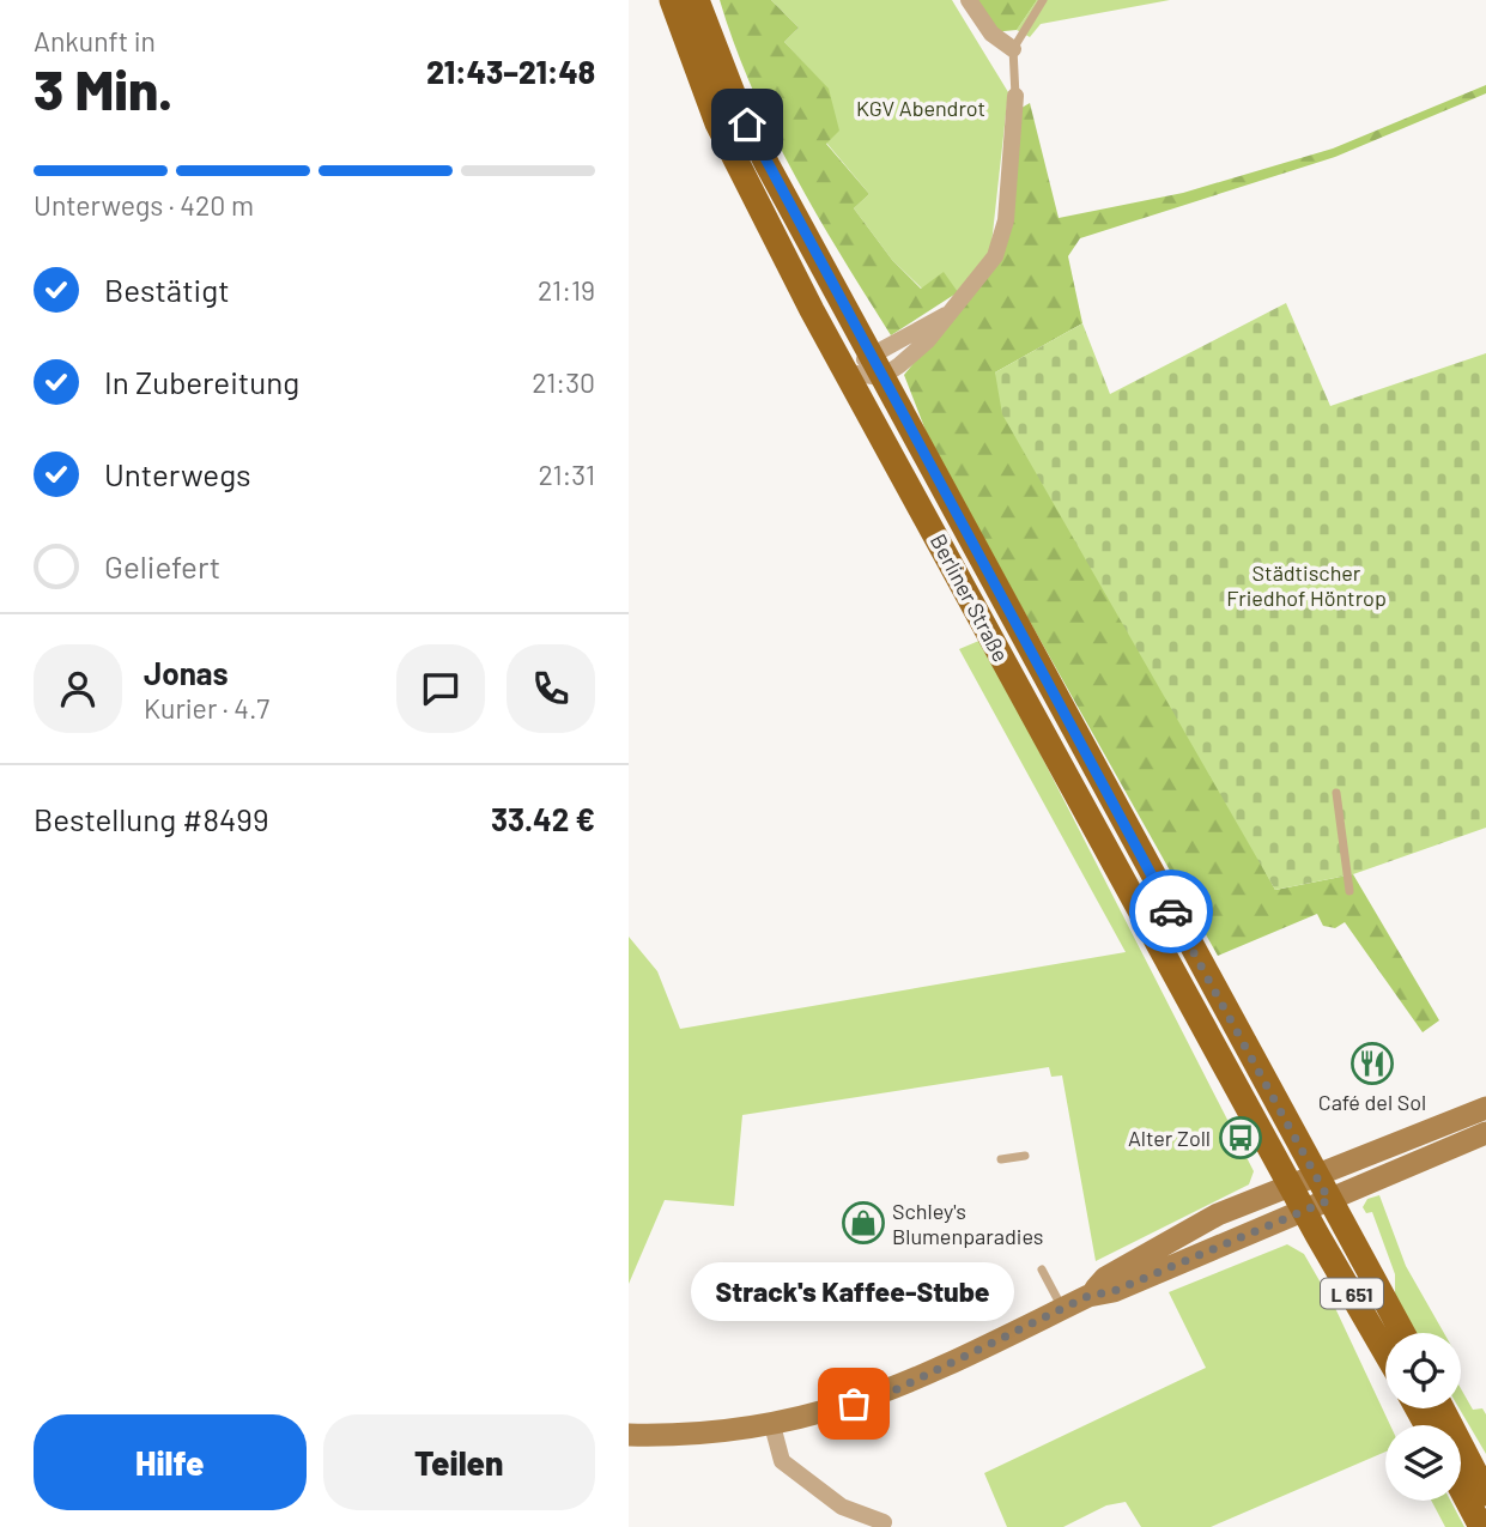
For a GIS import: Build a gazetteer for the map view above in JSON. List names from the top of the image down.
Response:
{
  "streets": {
    "main road": ["Berliner Straße", "L 651"]
  },
  "crossings": [
    ["Berliner Straße", "L 651"]
  ],
  "parks": ["KGV Abendrot", "Städtischer Friedhof Höntrop"],
  "places": {
    "restaurant": ["Café del Sol"],
    "bus stop": ["Alter Zoll"],
    "shop": ["Schley's Blumenparadies"],
    "other": ["Strack's Kaffee-Stube"]
  },
  "page": {
    "heading": ["3 Min.", "Ankunft in", "21:43–21:48"],
    "panel": [
      "Jonas",
      "Kurier · 4.7",
      "Bestellung #8499",
      "33.42 €"
    ],
    "bar": "Unterwegs · 420 m",
    "list": [
      ["Bestätigt", "21:19"],
      ["In Zubereitung", "21:30"],
      ["Unterwegs", "21:31"],
      "Geliefert"
    ],
    "bubble": "Strack's Kaffee-Stube",
    "buttons": ["Hilfe", "Teilen"]
  }
}
